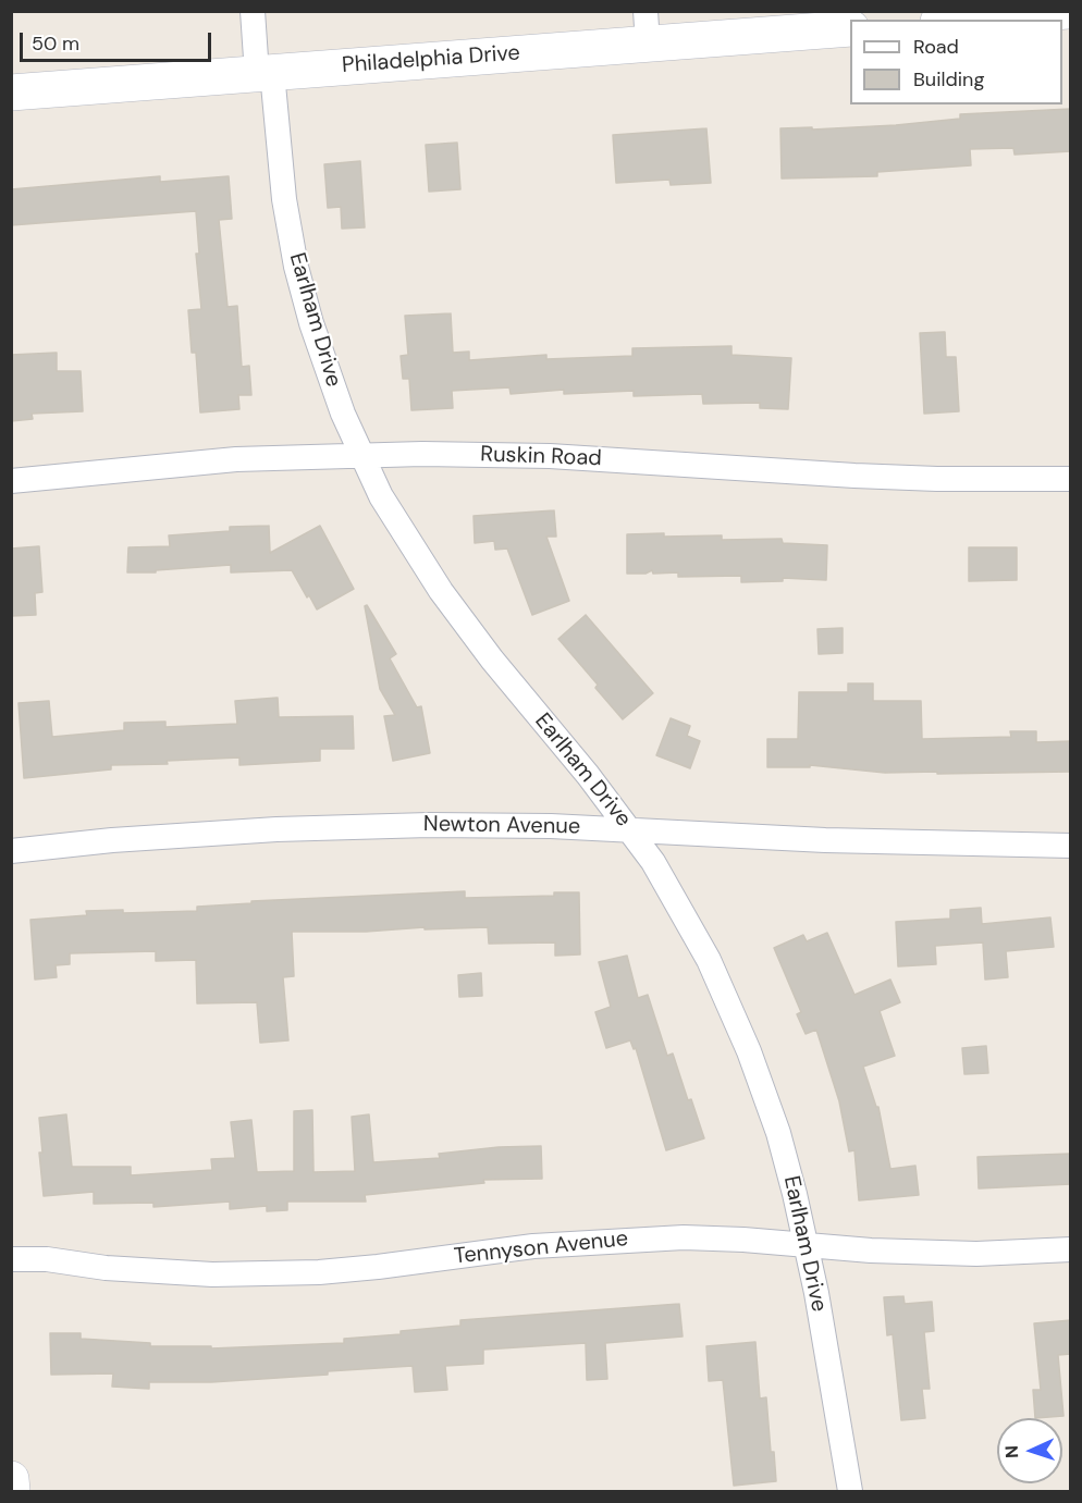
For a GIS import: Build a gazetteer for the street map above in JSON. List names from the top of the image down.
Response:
{
  "streets": {
    "main road": ["Philadelphia Drive"],
    "street": [
      "Earlham Drive",
      "Ruskin Road",
      "Newton Avenue",
      "Tennyson Avenue"
    ]
  },
  "crossings": [
    ["Philadelphia Drive", "Earlham Drive"],
    ["Earlham Drive", "Ruskin Road"],
    ["Earlham Drive", "Newton Avenue"],
    ["Earlham Drive", "Tennyson Avenue"]
  ],
  "legend": ["Road", "Building"],
  "scale_bar": "50 m",
  "north": "left"
}
